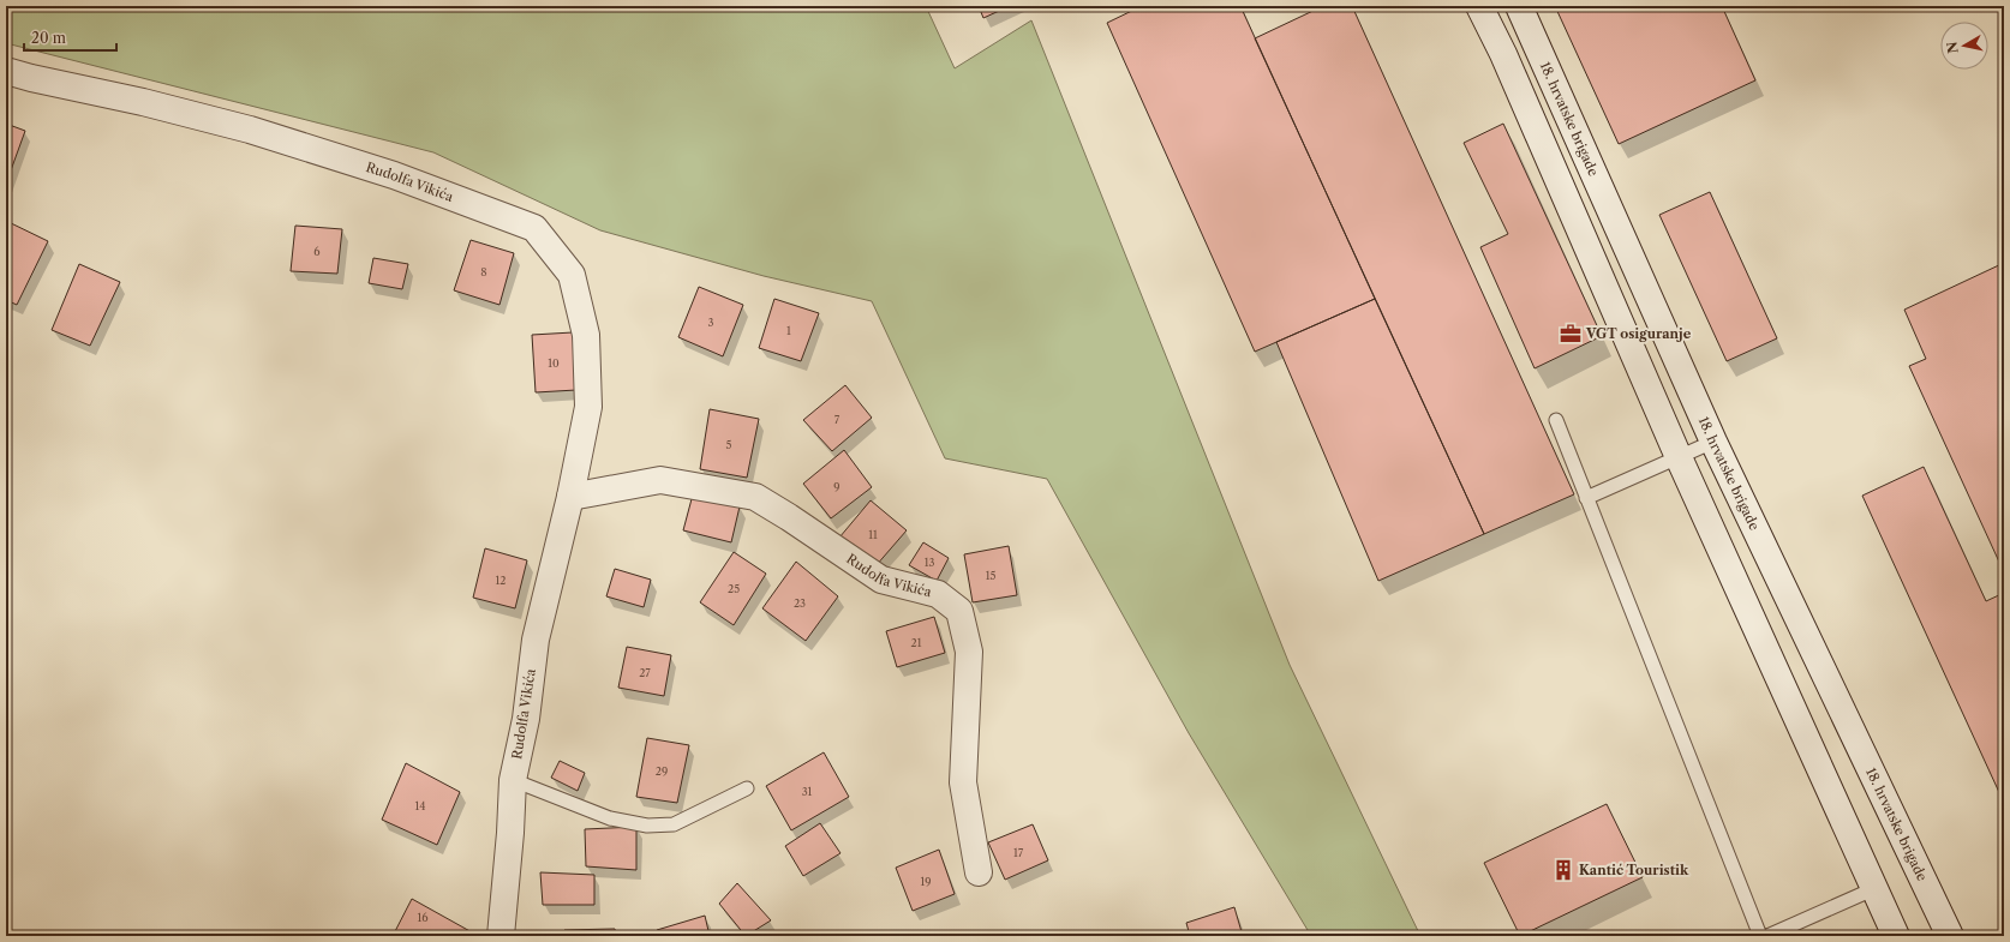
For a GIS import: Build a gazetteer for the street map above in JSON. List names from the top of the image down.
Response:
{
  "streets": {
    "main road": ["18. hrvatske brigade", "Rudolfa Vikića"]
  },
  "places": {
    "office": ["VGT osiguranje"],
    "building": ["Kantić Touristik"]
  },
  "house_numbers": [
    "6",
    "8",
    "3",
    "1",
    "10",
    "7",
    "5",
    "9",
    "11",
    "13",
    "15",
    "12",
    "25",
    "23",
    "21",
    "27",
    "29",
    "31",
    "14",
    "17",
    "19",
    "16"
  ],
  "scale_bar": "20 m",
  "north": "left"
}
